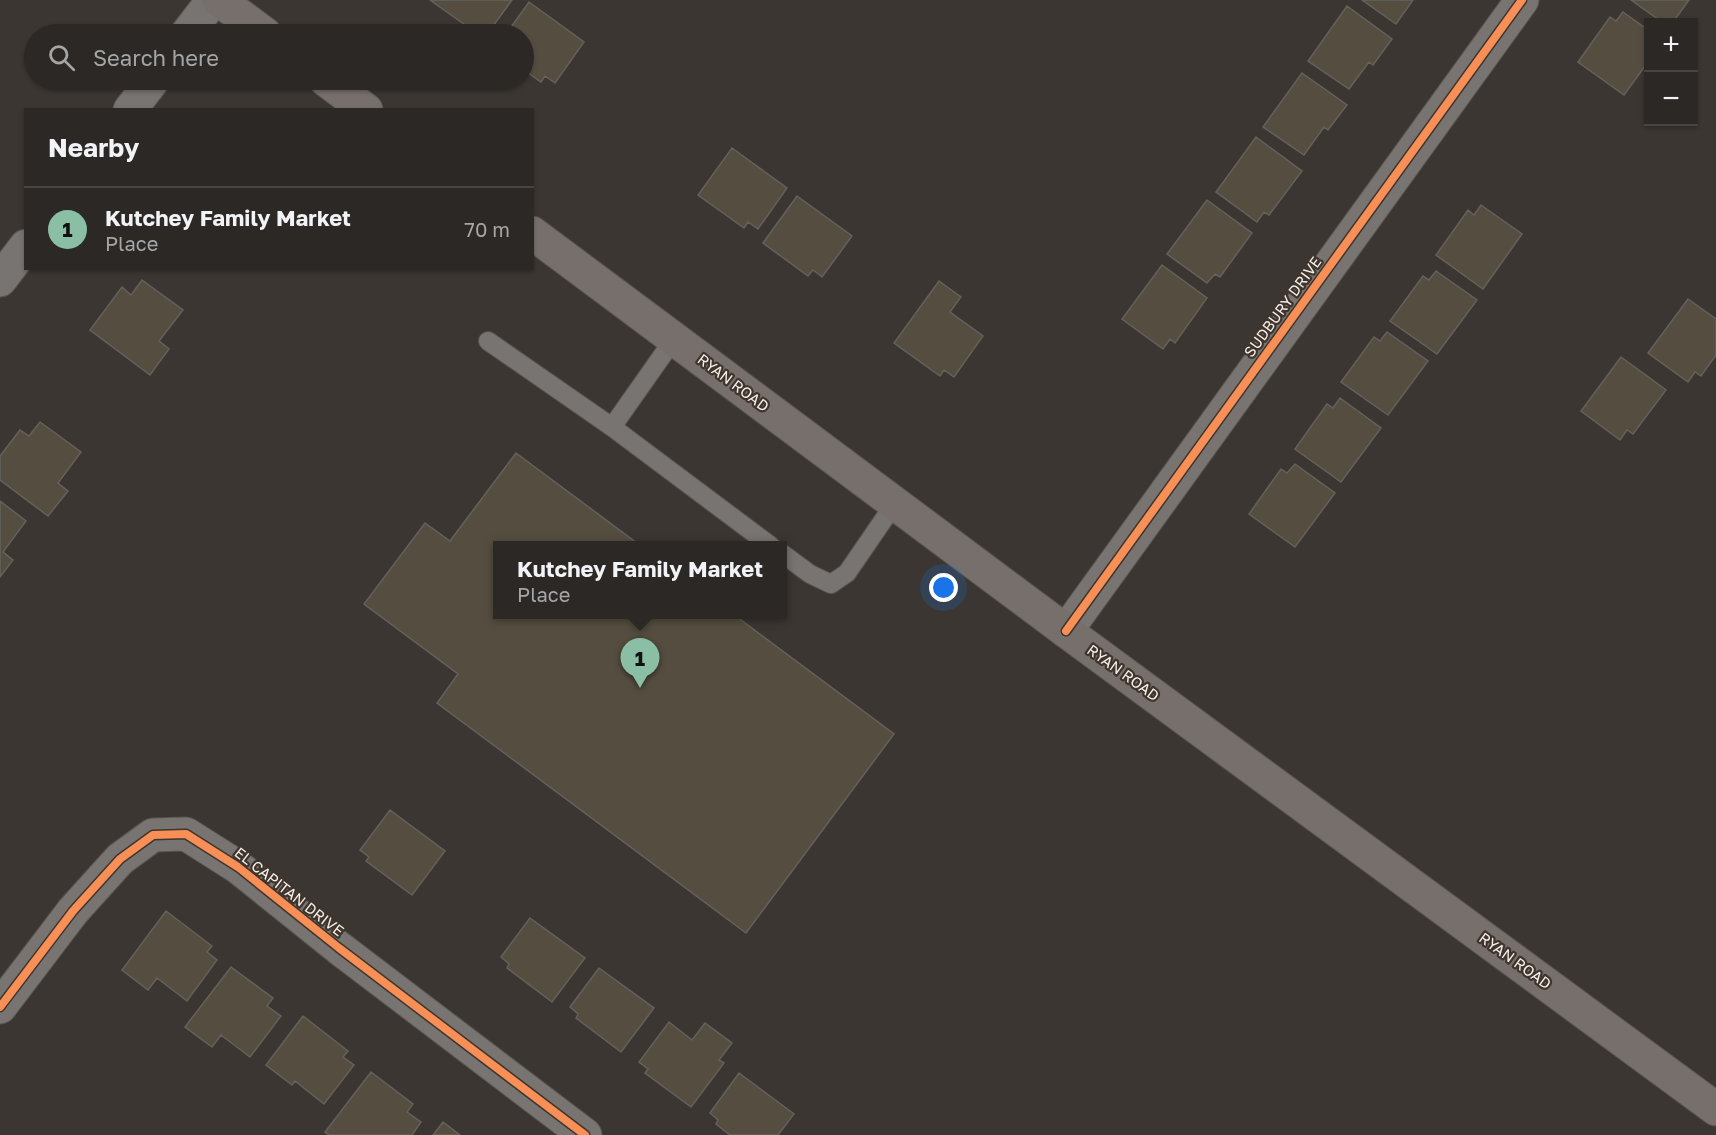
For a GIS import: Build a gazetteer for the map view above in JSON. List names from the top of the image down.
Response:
{
  "streets": {
    "main road": ["RYAN ROAD"],
    "street": ["SUDBURY DRIVE", "EL CAPITAN DRIVE"]
  },
  "crossings": [
    ["SUDBURY DRIVE", "RYAN ROAD"]
  ],
  "page": {
    "map_buttons": ["+", "−"],
    "search": "Search here",
    "heading": "Nearby",
    "list": [
      {
        "mark": "1",
        "name": "Kutchey Family Market",
        "note": "Place",
        "value": "70 m"
      }
    ],
    "popup": ["Kutchey Family Market", "Place"],
    "pins": "1"
  }
}
